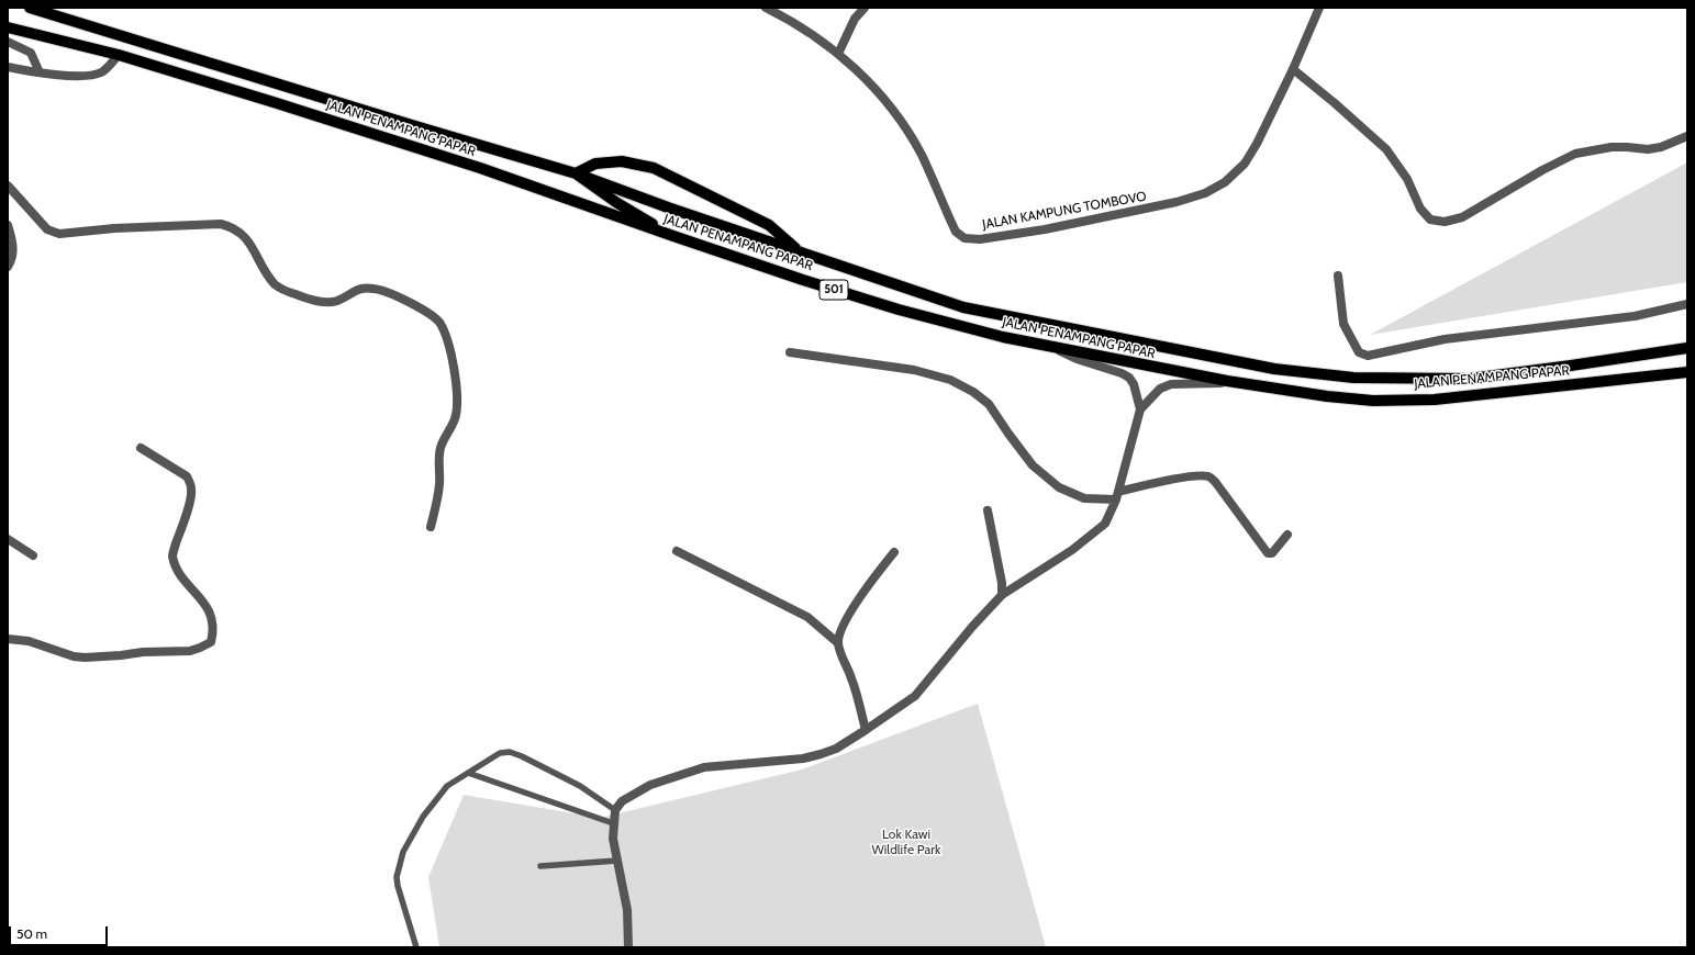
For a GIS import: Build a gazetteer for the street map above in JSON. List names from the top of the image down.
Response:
{
  "streets": {
    "main road": ["JALAN PENAMPANG PAPAR", "501"],
    "street": ["JALAN KAMPUNG TOMBOVO"]
  },
  "parks": ["Lok Kawi Wildlife Park"],
  "scale_bar": "50 m"
}
